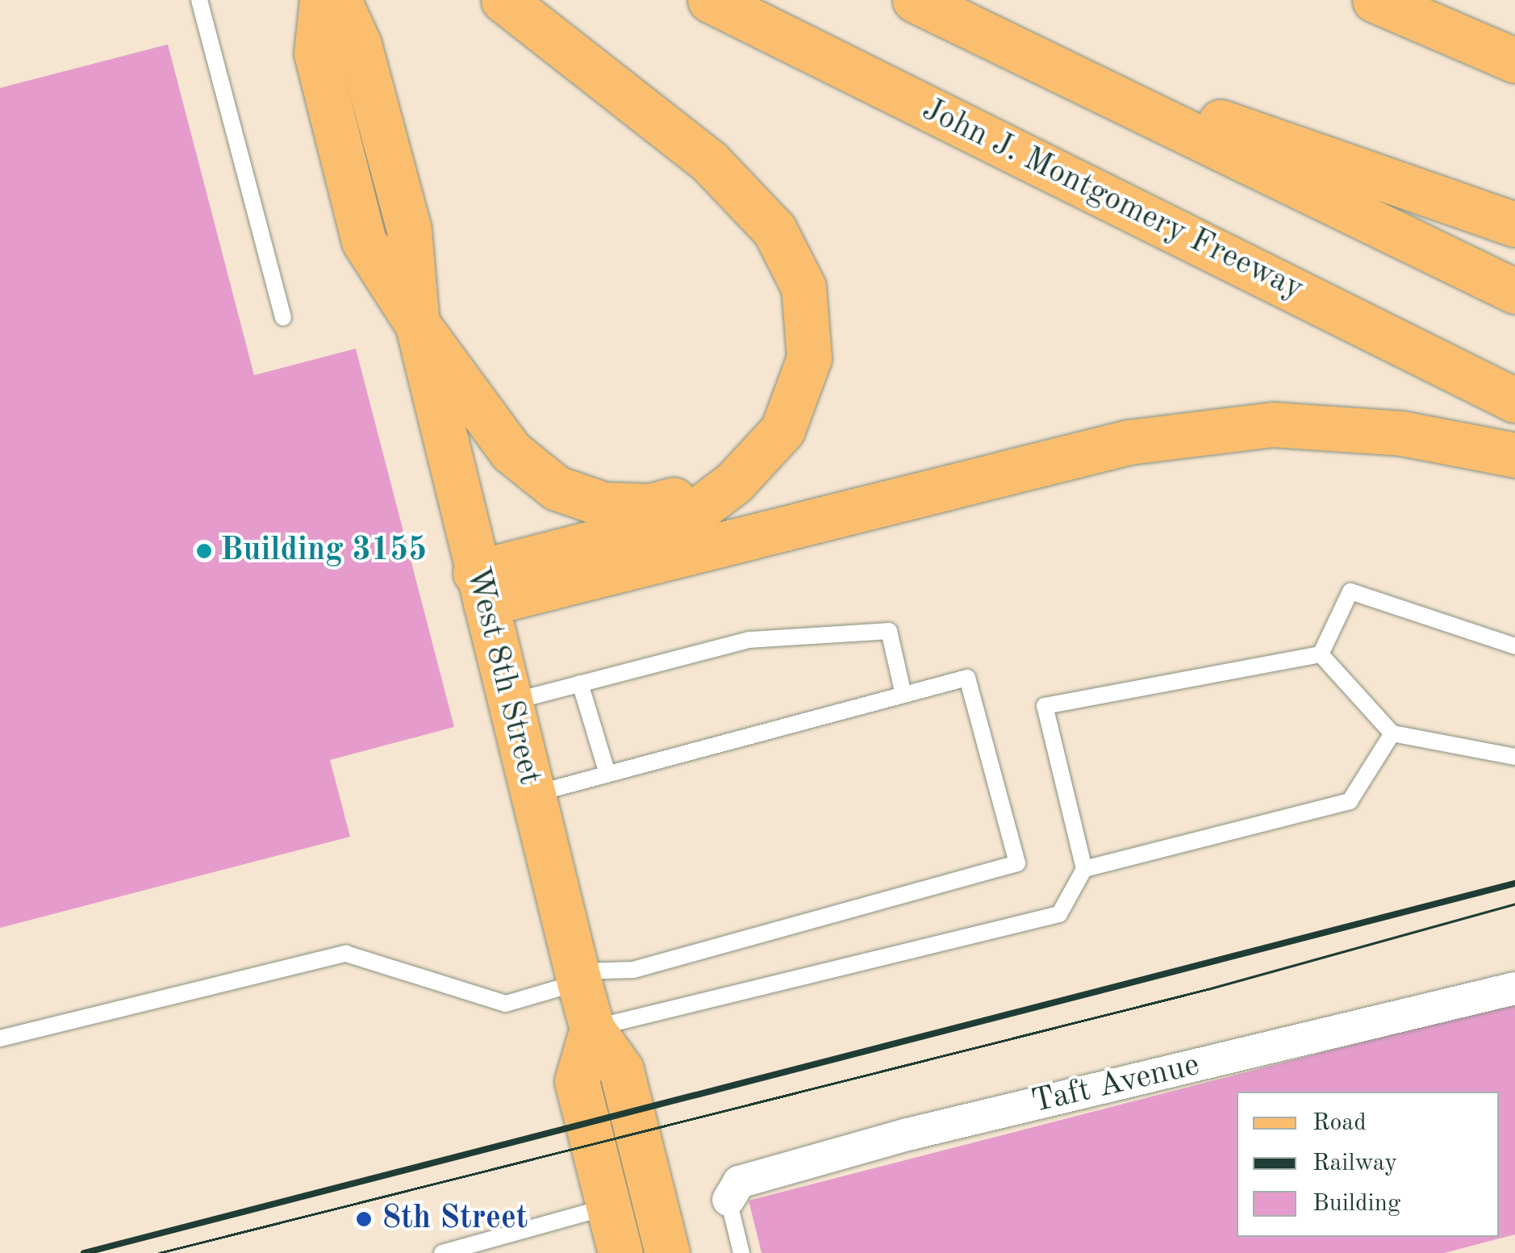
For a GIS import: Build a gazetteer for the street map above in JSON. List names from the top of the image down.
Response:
{
  "streets": {
    "main road": ["John J. Montgomery Freeway", "West 8th Street"],
    "street": ["Taft Avenue"]
  },
  "places": ["Building 3155", "8th Street"],
  "legend": ["Road", "Railway", "Building"]
}
